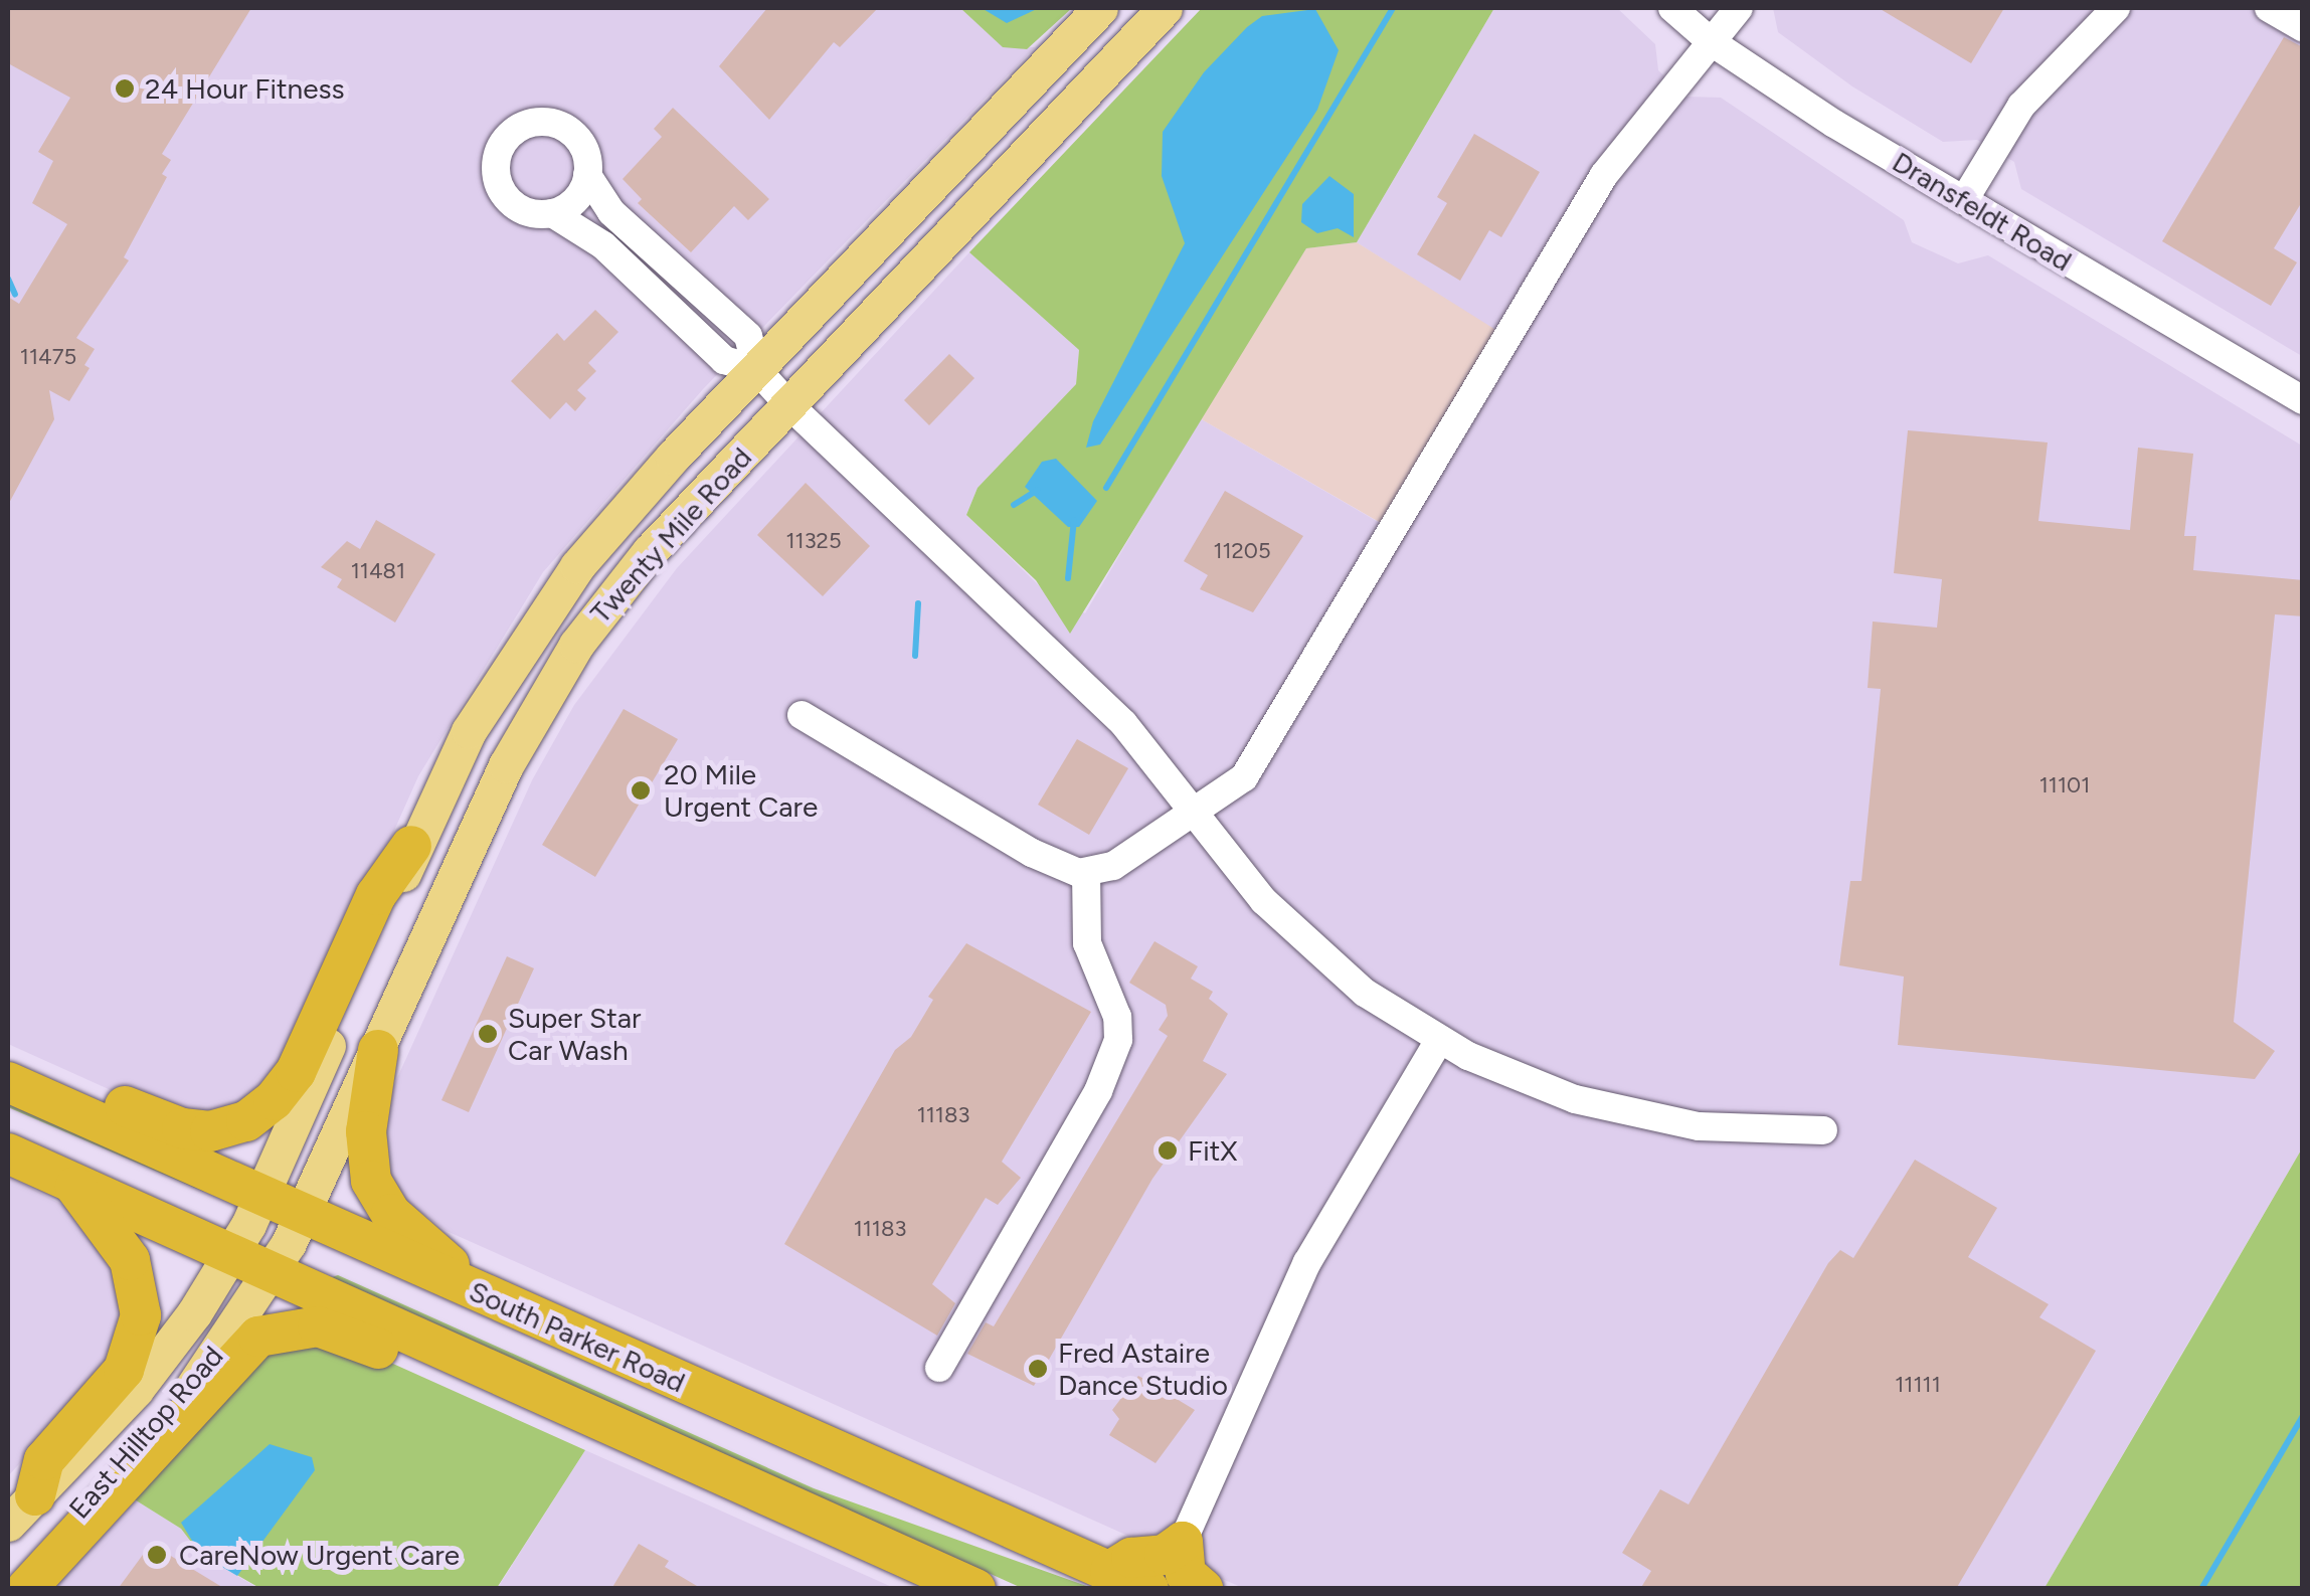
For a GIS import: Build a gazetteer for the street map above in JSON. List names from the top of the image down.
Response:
{
  "streets": {
    "highway": ["South Parker Road"],
    "main road": ["Twenty Mile Road", "East Hilltop Road"],
    "street": ["Dransfeldt Road"]
  },
  "crossings": [
    ["Twenty Mile Road", "South Parker Road"],
    ["Twenty Mile Road", "East Hilltop Road"],
    ["South Parker Road", "East Hilltop Road"]
  ],
  "places": [
    "24 Hour Fitness",
    "20 Mile Urgent Care",
    "Super Star Car Wash",
    "FitX",
    "Fred Astaire Dance Studio",
    "CareNow Urgent Care"
  ],
  "house_numbers": [
    "11475",
    "11325",
    "11205",
    "11481",
    "11101",
    "11183",
    "11183",
    "11111"
  ]
}
